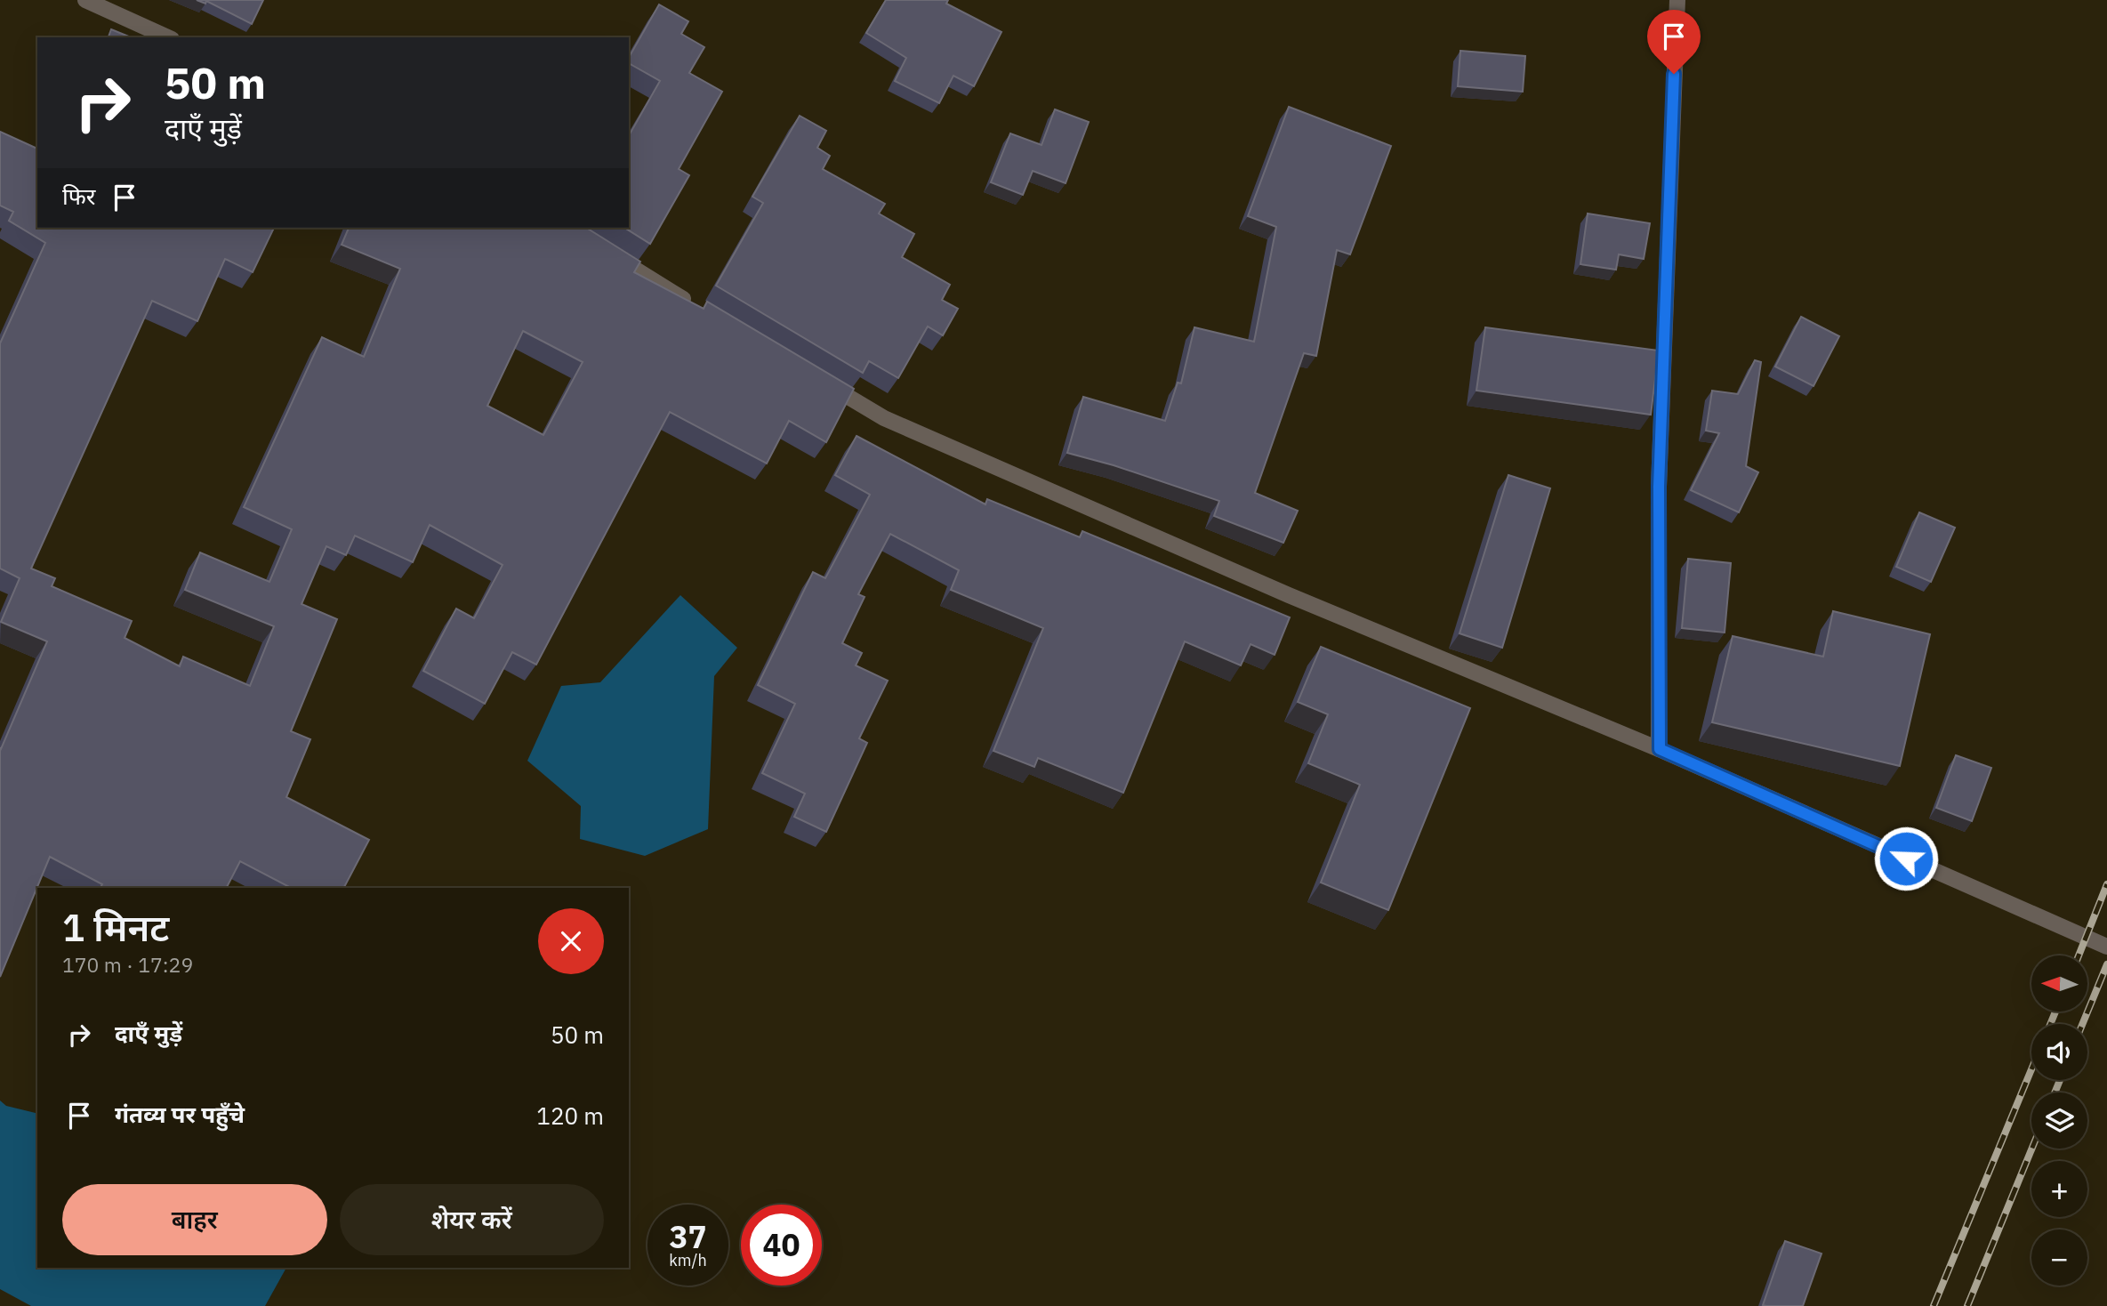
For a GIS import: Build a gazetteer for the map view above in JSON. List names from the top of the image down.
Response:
{
  "north": "left",
  "page": {
    "turn": ["50 m", "दाएँ मुड़ें"],
    "then": "फिर",
    "heading": ["1 मिनट", "170 m · 17:29"],
    "map_buttons": ["+", "−"],
    "list": [
      {
        "name": "दाएँ मुड़ें",
        "value": "50 m"
      },
      {
        "name": "गंतव्य पर पहुँचे",
        "value": "120 m"
      }
    ],
    "buttons": ["बाहर", "शेयर करें"],
    "speed": "37 km/h",
    "limit": "40"
  }
}
